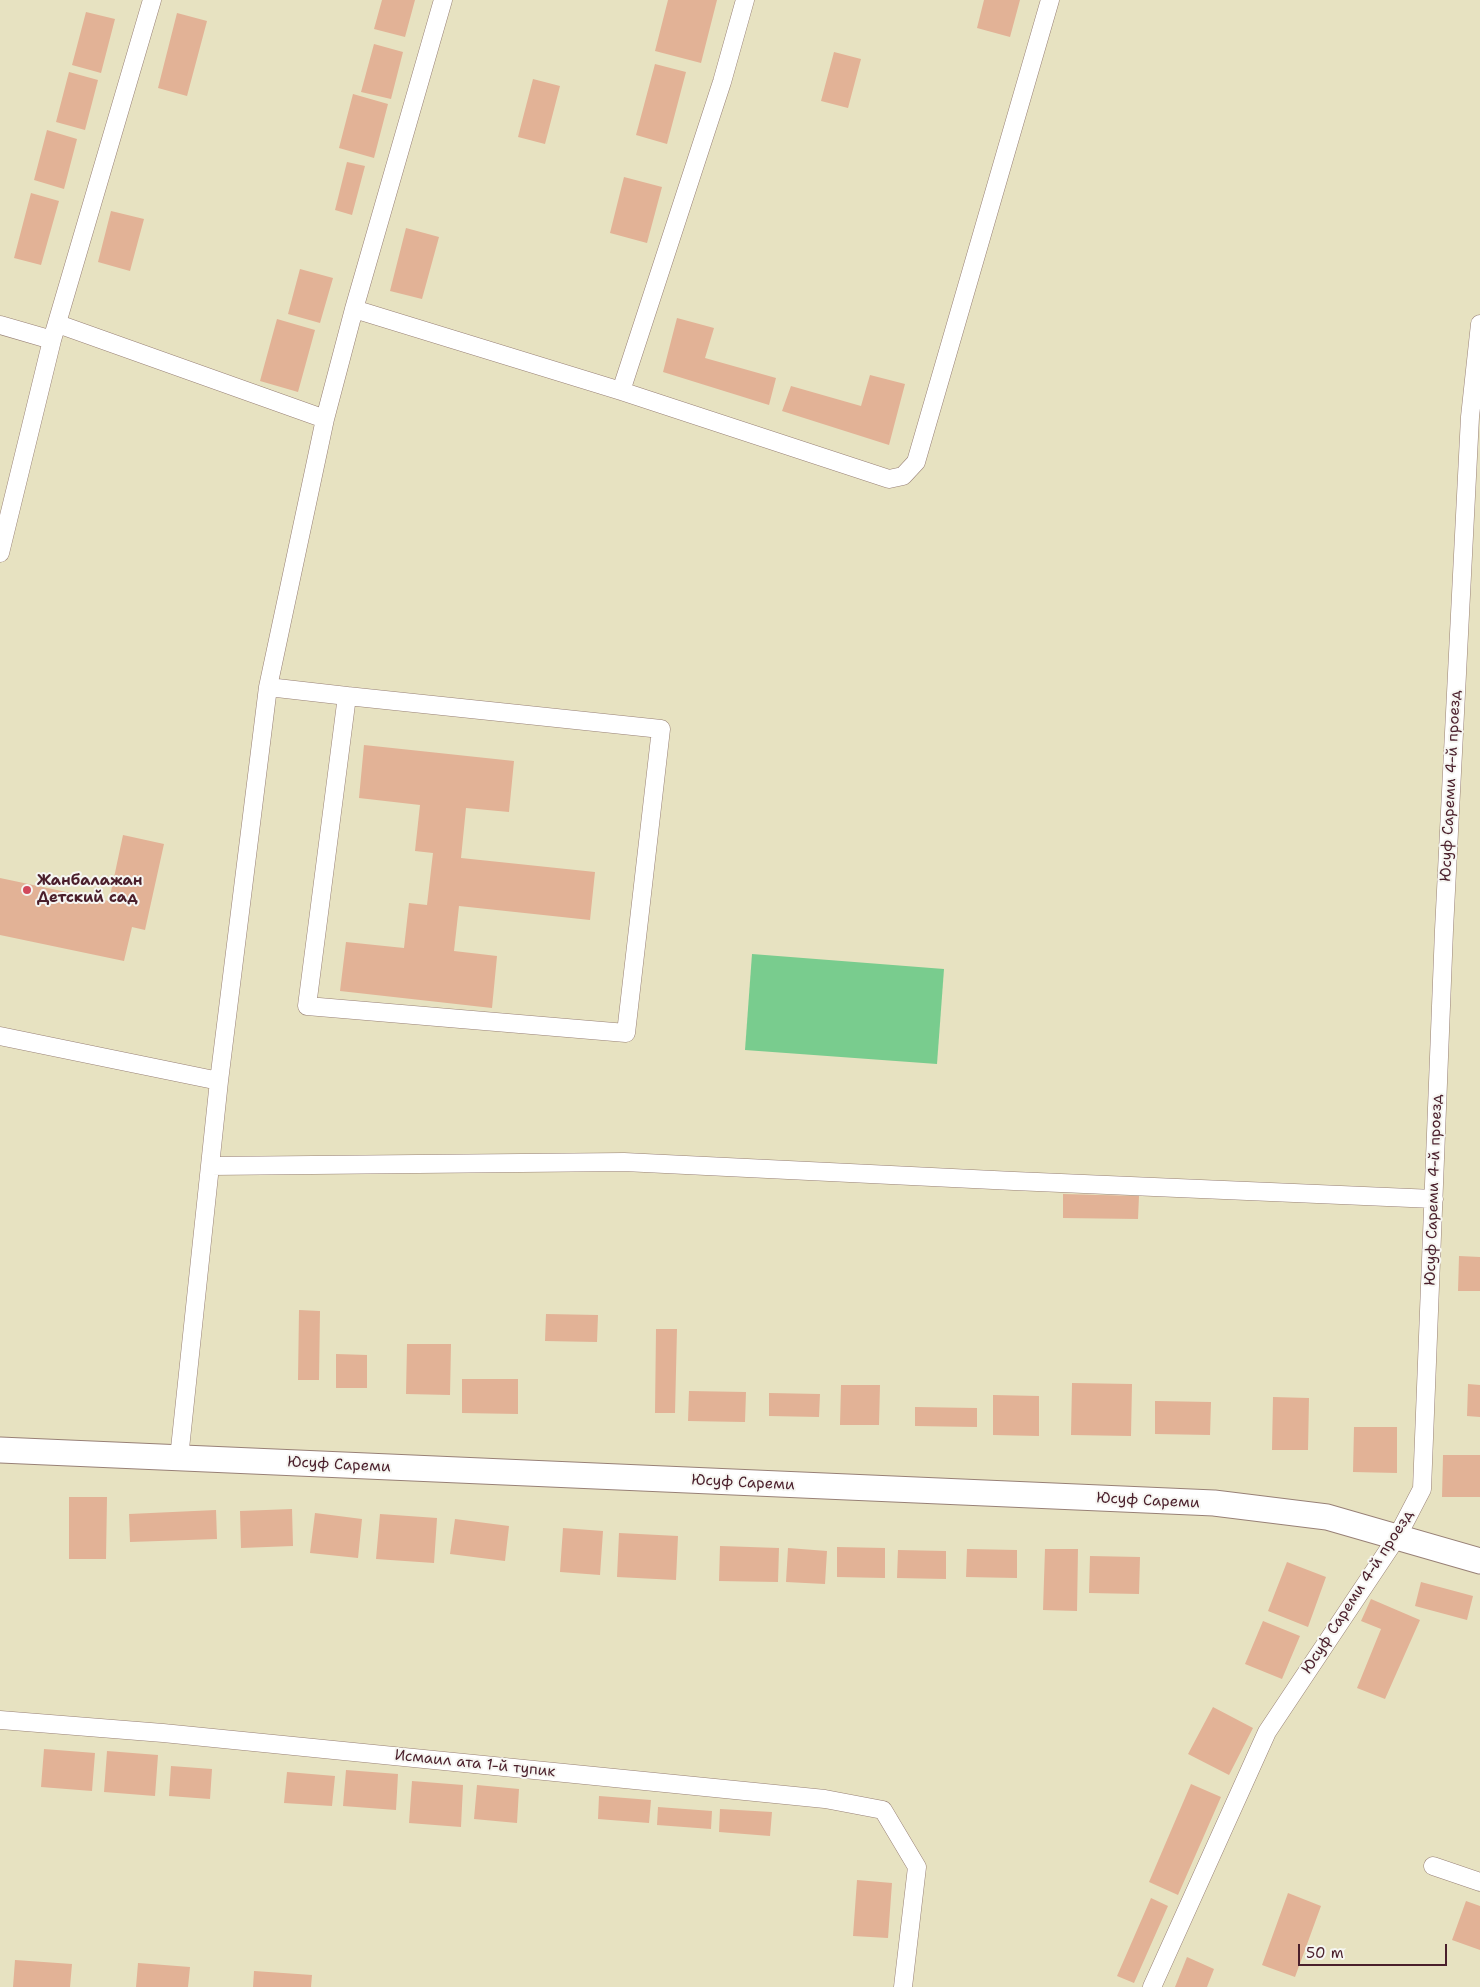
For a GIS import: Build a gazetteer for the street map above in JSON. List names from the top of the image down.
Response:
{
  "streets": {
    "main road": ["Юсуф Сареми"],
    "street": ["Юсуф Сареми 4-й проезд", "Исмаил ата 1-й тупик"]
  },
  "crossings": [
    ["Юсуф Сареми 4-й проезд", "Юсуф Сареми"]
  ],
  "places": ["Жанбалажан Детский сад"],
  "scale_bar": "50 m"
}
